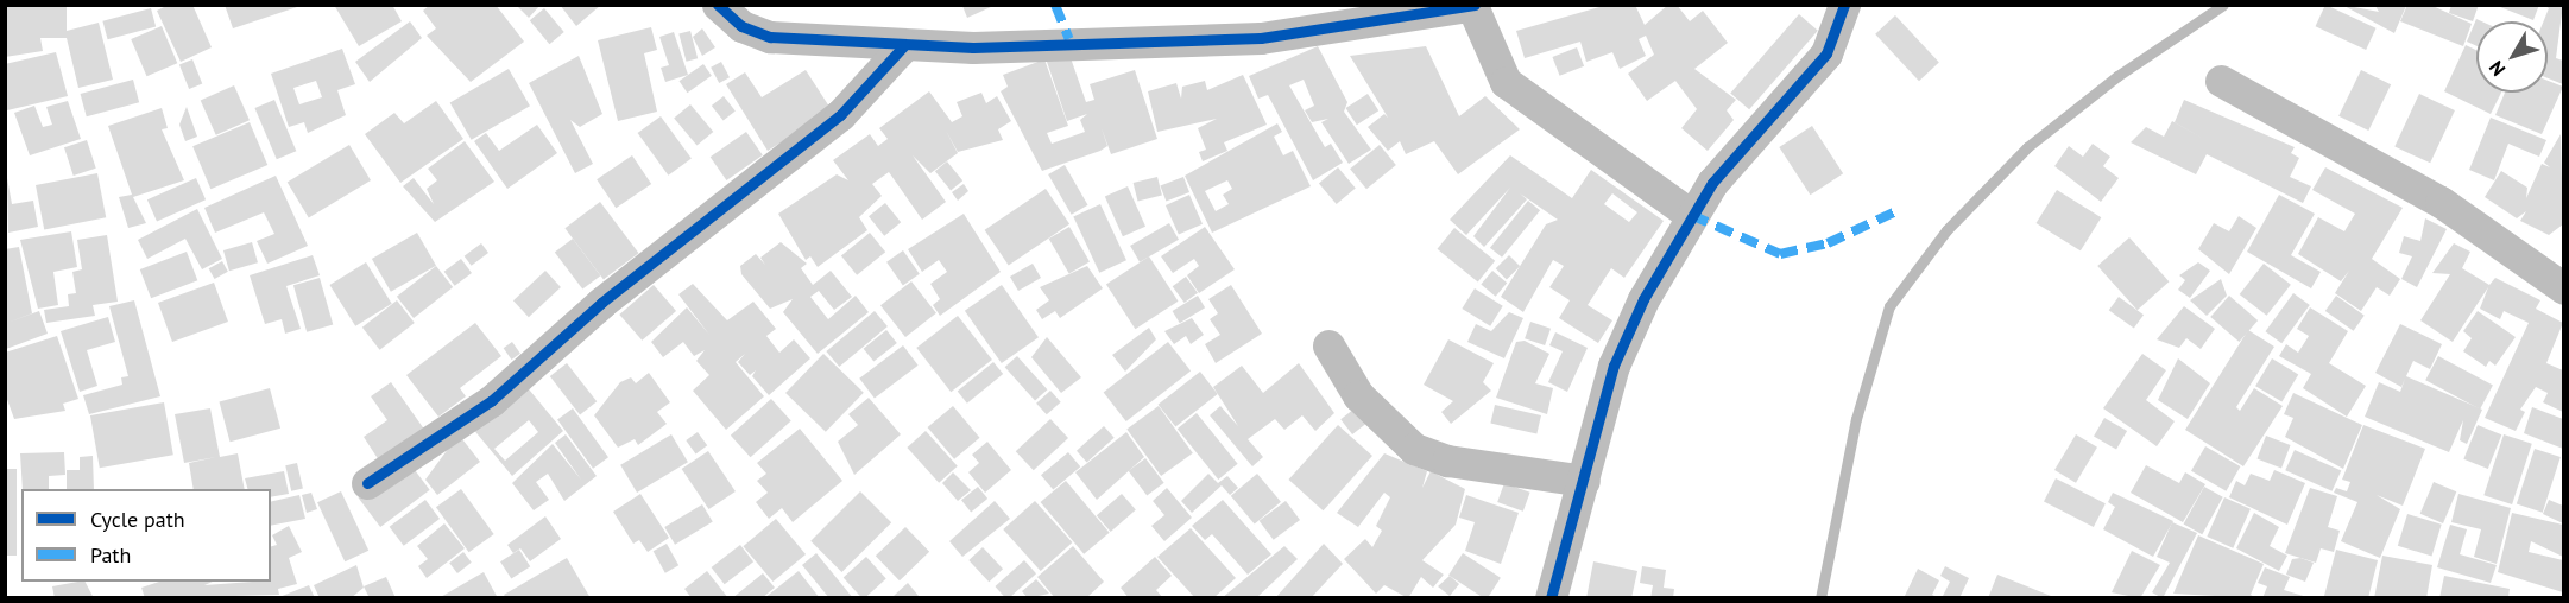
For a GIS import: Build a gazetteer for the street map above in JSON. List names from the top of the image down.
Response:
{
  "legend": ["Cycle path", "Path"],
  "north": "bottom left"
}
